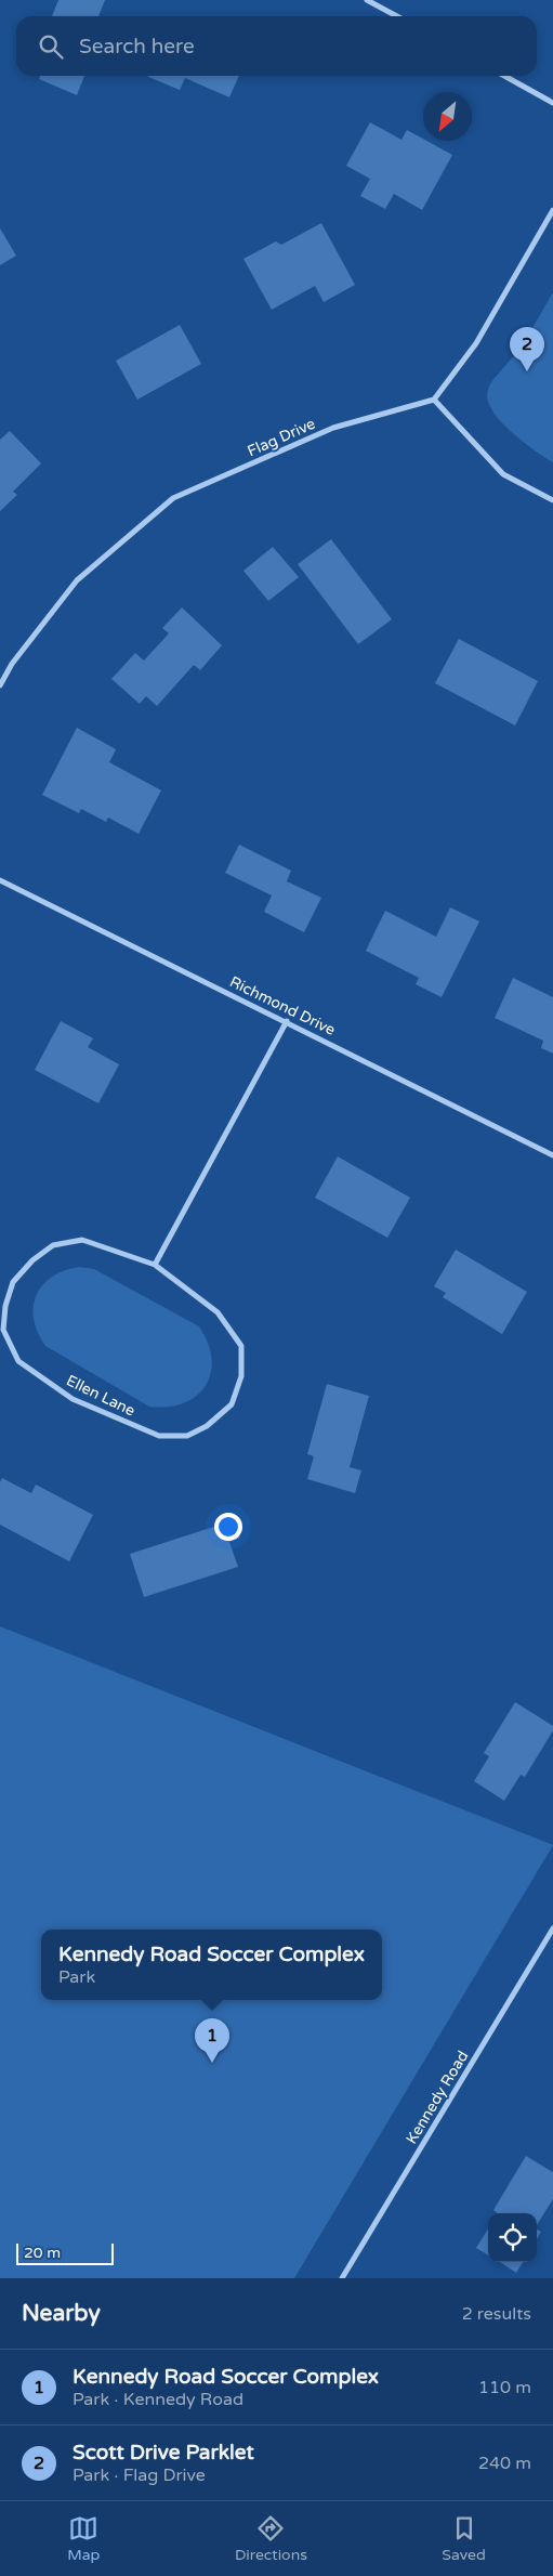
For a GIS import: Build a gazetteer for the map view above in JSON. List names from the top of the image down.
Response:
{
  "streets": {
    "street": [
      "Flag Drive",
      "Richmond Drive",
      "Ellen Lane",
      "Kennedy Road"
    ]
  },
  "scale_bar": "20 m",
  "north": "bottom left",
  "page": {
    "search": "Search here",
    "pins": ["2", "1"],
    "popup": ["Kennedy Road Soccer Complex", "Park"],
    "scale": "20 m",
    "heading": ["Nearby", "2 results"],
    "list": [
      {
        "mark": "1",
        "name": "Kennedy Road Soccer Complex",
        "note": "Park · Kennedy Road",
        "value": "110 m"
      },
      {
        "mark": "2",
        "name": "Scott Drive Parklet",
        "note": "Park · Flag Drive",
        "value": "240 m"
      }
    ],
    "nav": ["Map", "Directions", "Saved"]
  }
}
